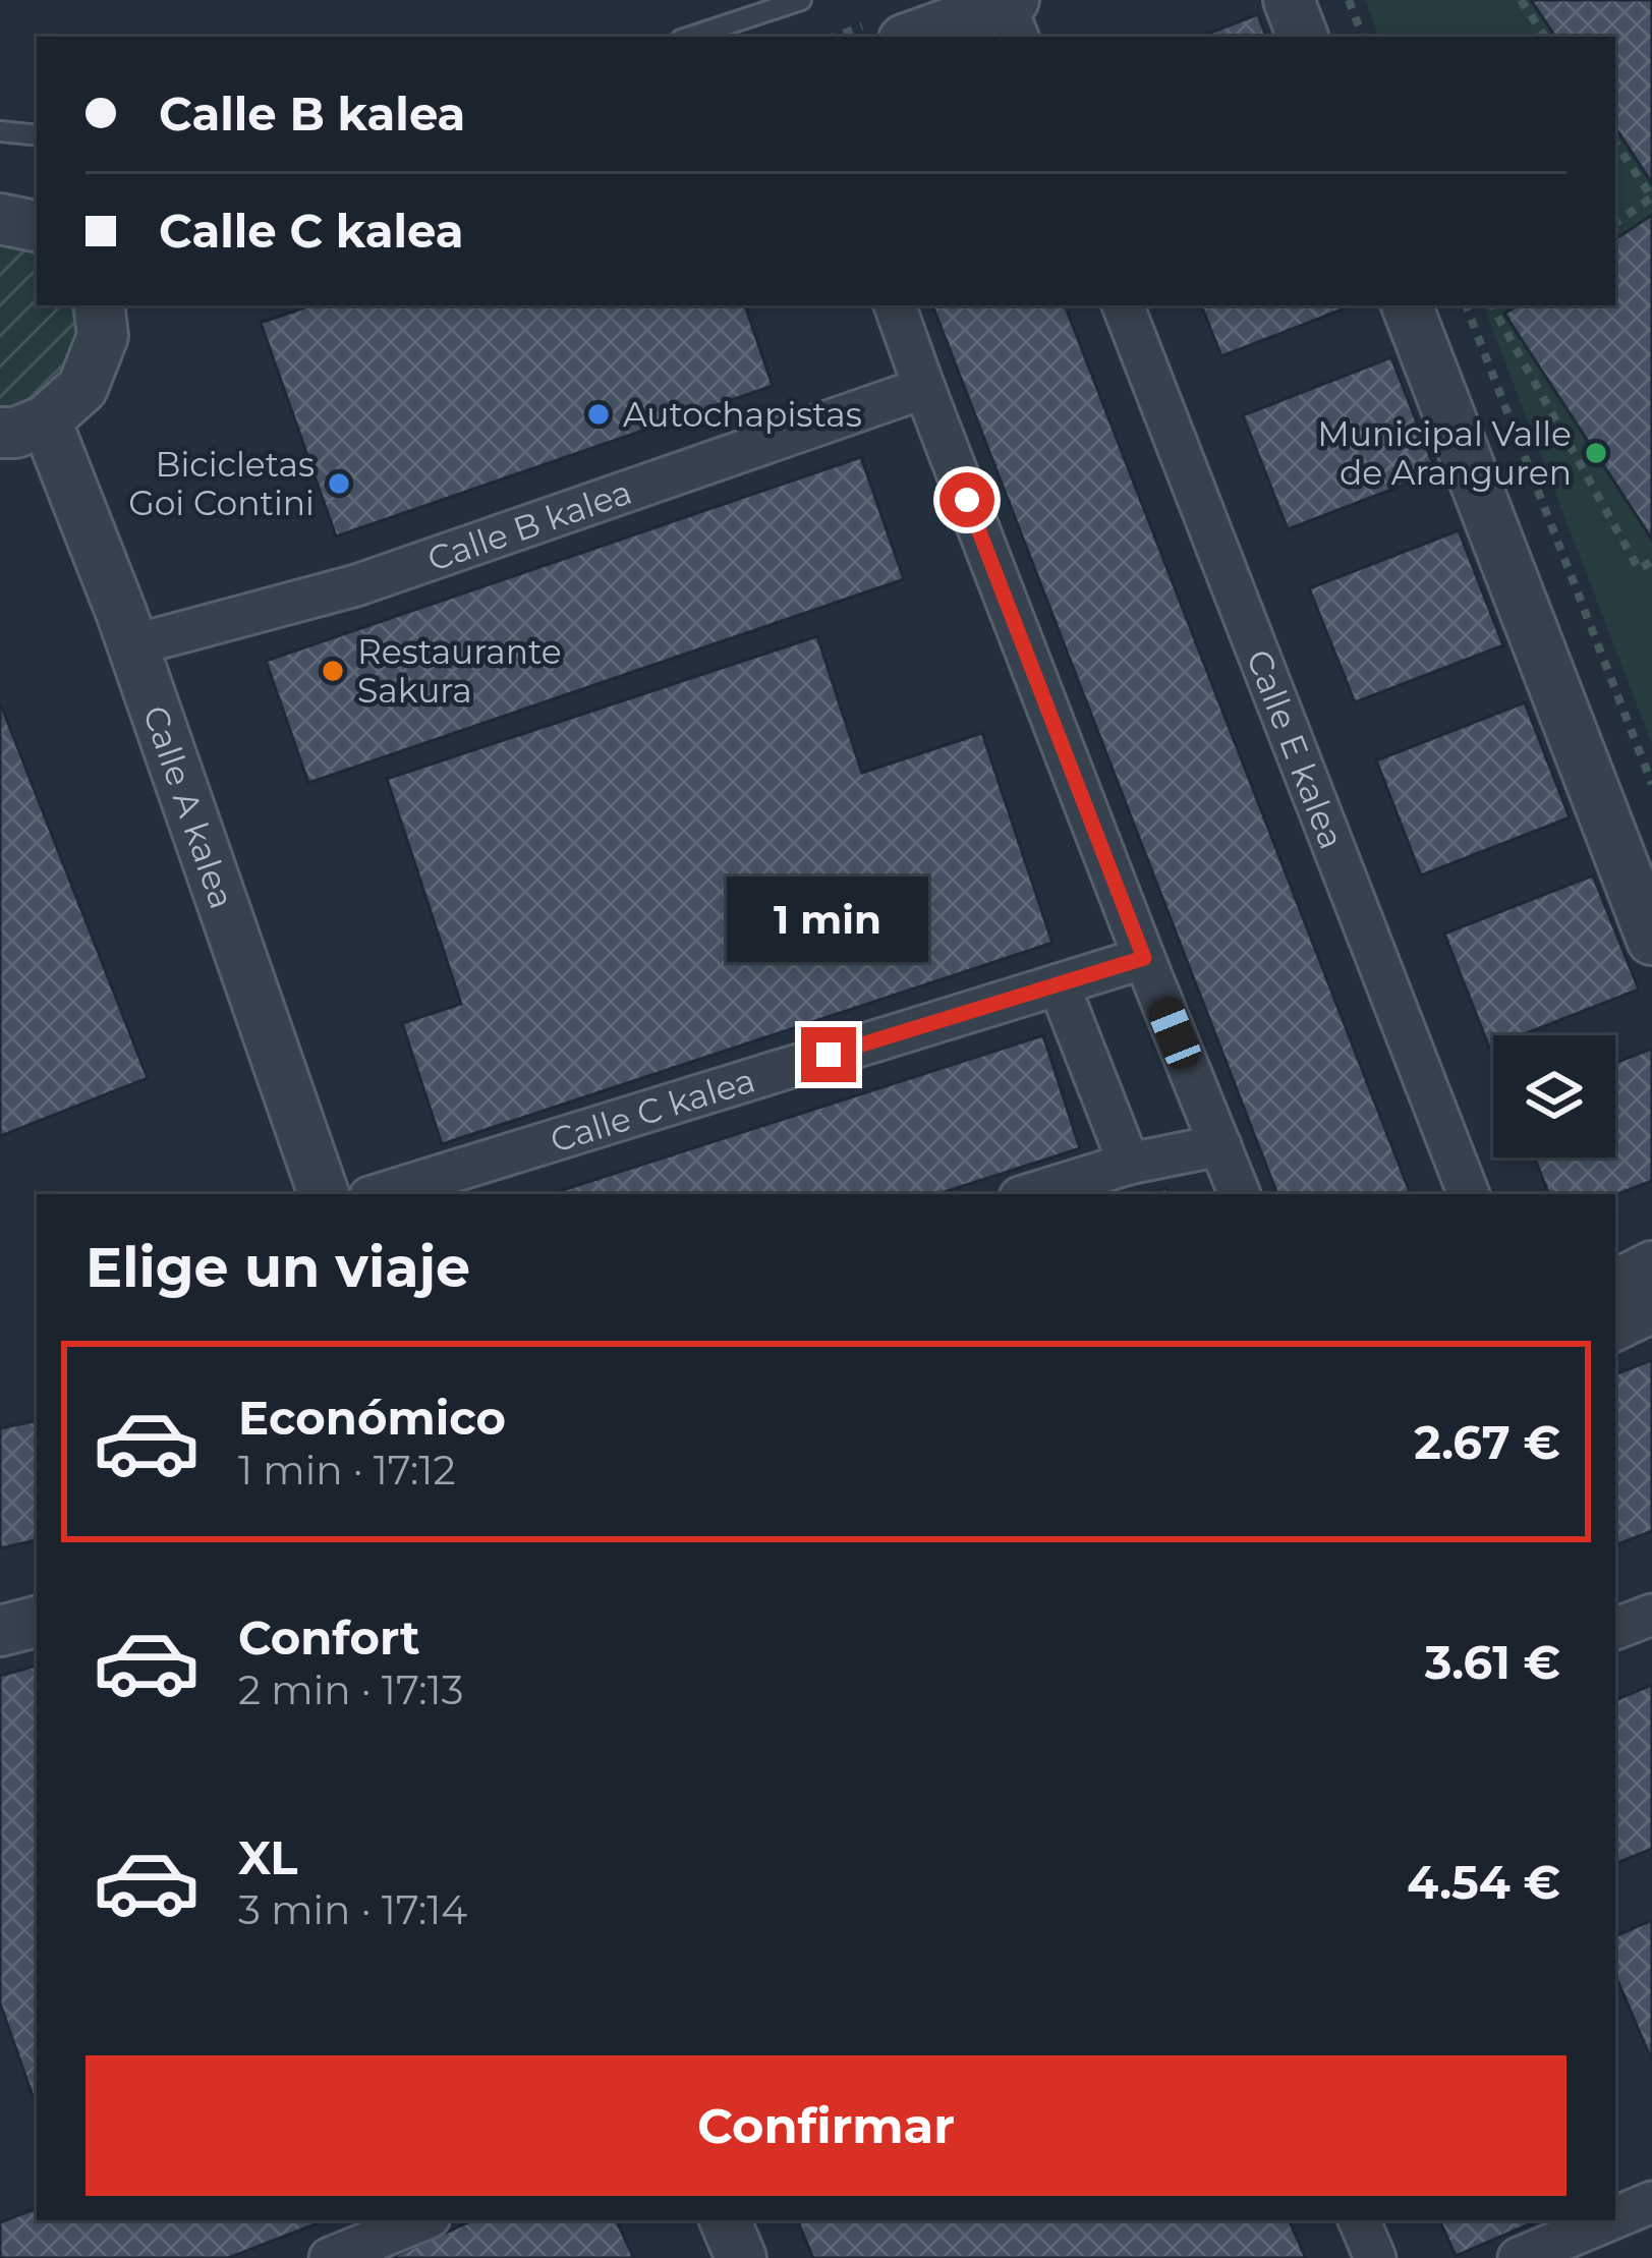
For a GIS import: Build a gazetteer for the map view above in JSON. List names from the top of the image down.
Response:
{
  "streets": {
    "street": [
      "Calle B kalea",
      "Calle E kalea",
      "Calle A kalea",
      "Calle C kalea"
    ]
  },
  "crossings": [
    ["Calle B kalea", "Calle A kalea"]
  ],
  "places": [
    "Autochapistas",
    "Municipal Valle de Aranguren",
    "Bicicletas Goi Contini",
    "Restaurante Sakura"
  ],
  "page": {
    "banner": ["Calle B kalea", "Calle C kalea"],
    "bubble": "1 min",
    "heading": "Elige un viaje",
    "list": [
      {
        "name": "Económico",
        "note": "1 min · 17:12",
        "value": "2.67 €"
      },
      {
        "name": "Confort",
        "note": "2 min · 17:13",
        "value": "3.61 €"
      },
      {
        "name": "XL",
        "note": "3 min · 17:14",
        "value": "4.54 €"
      }
    ],
    "buttons": "Confirmar"
  }
}
